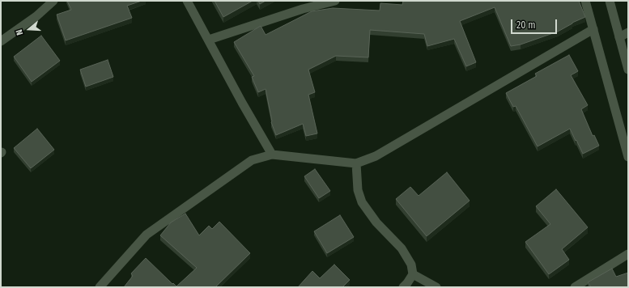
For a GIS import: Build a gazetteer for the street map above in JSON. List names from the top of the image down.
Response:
{
  "scale_bar": "20 m",
  "north": "left"
}
